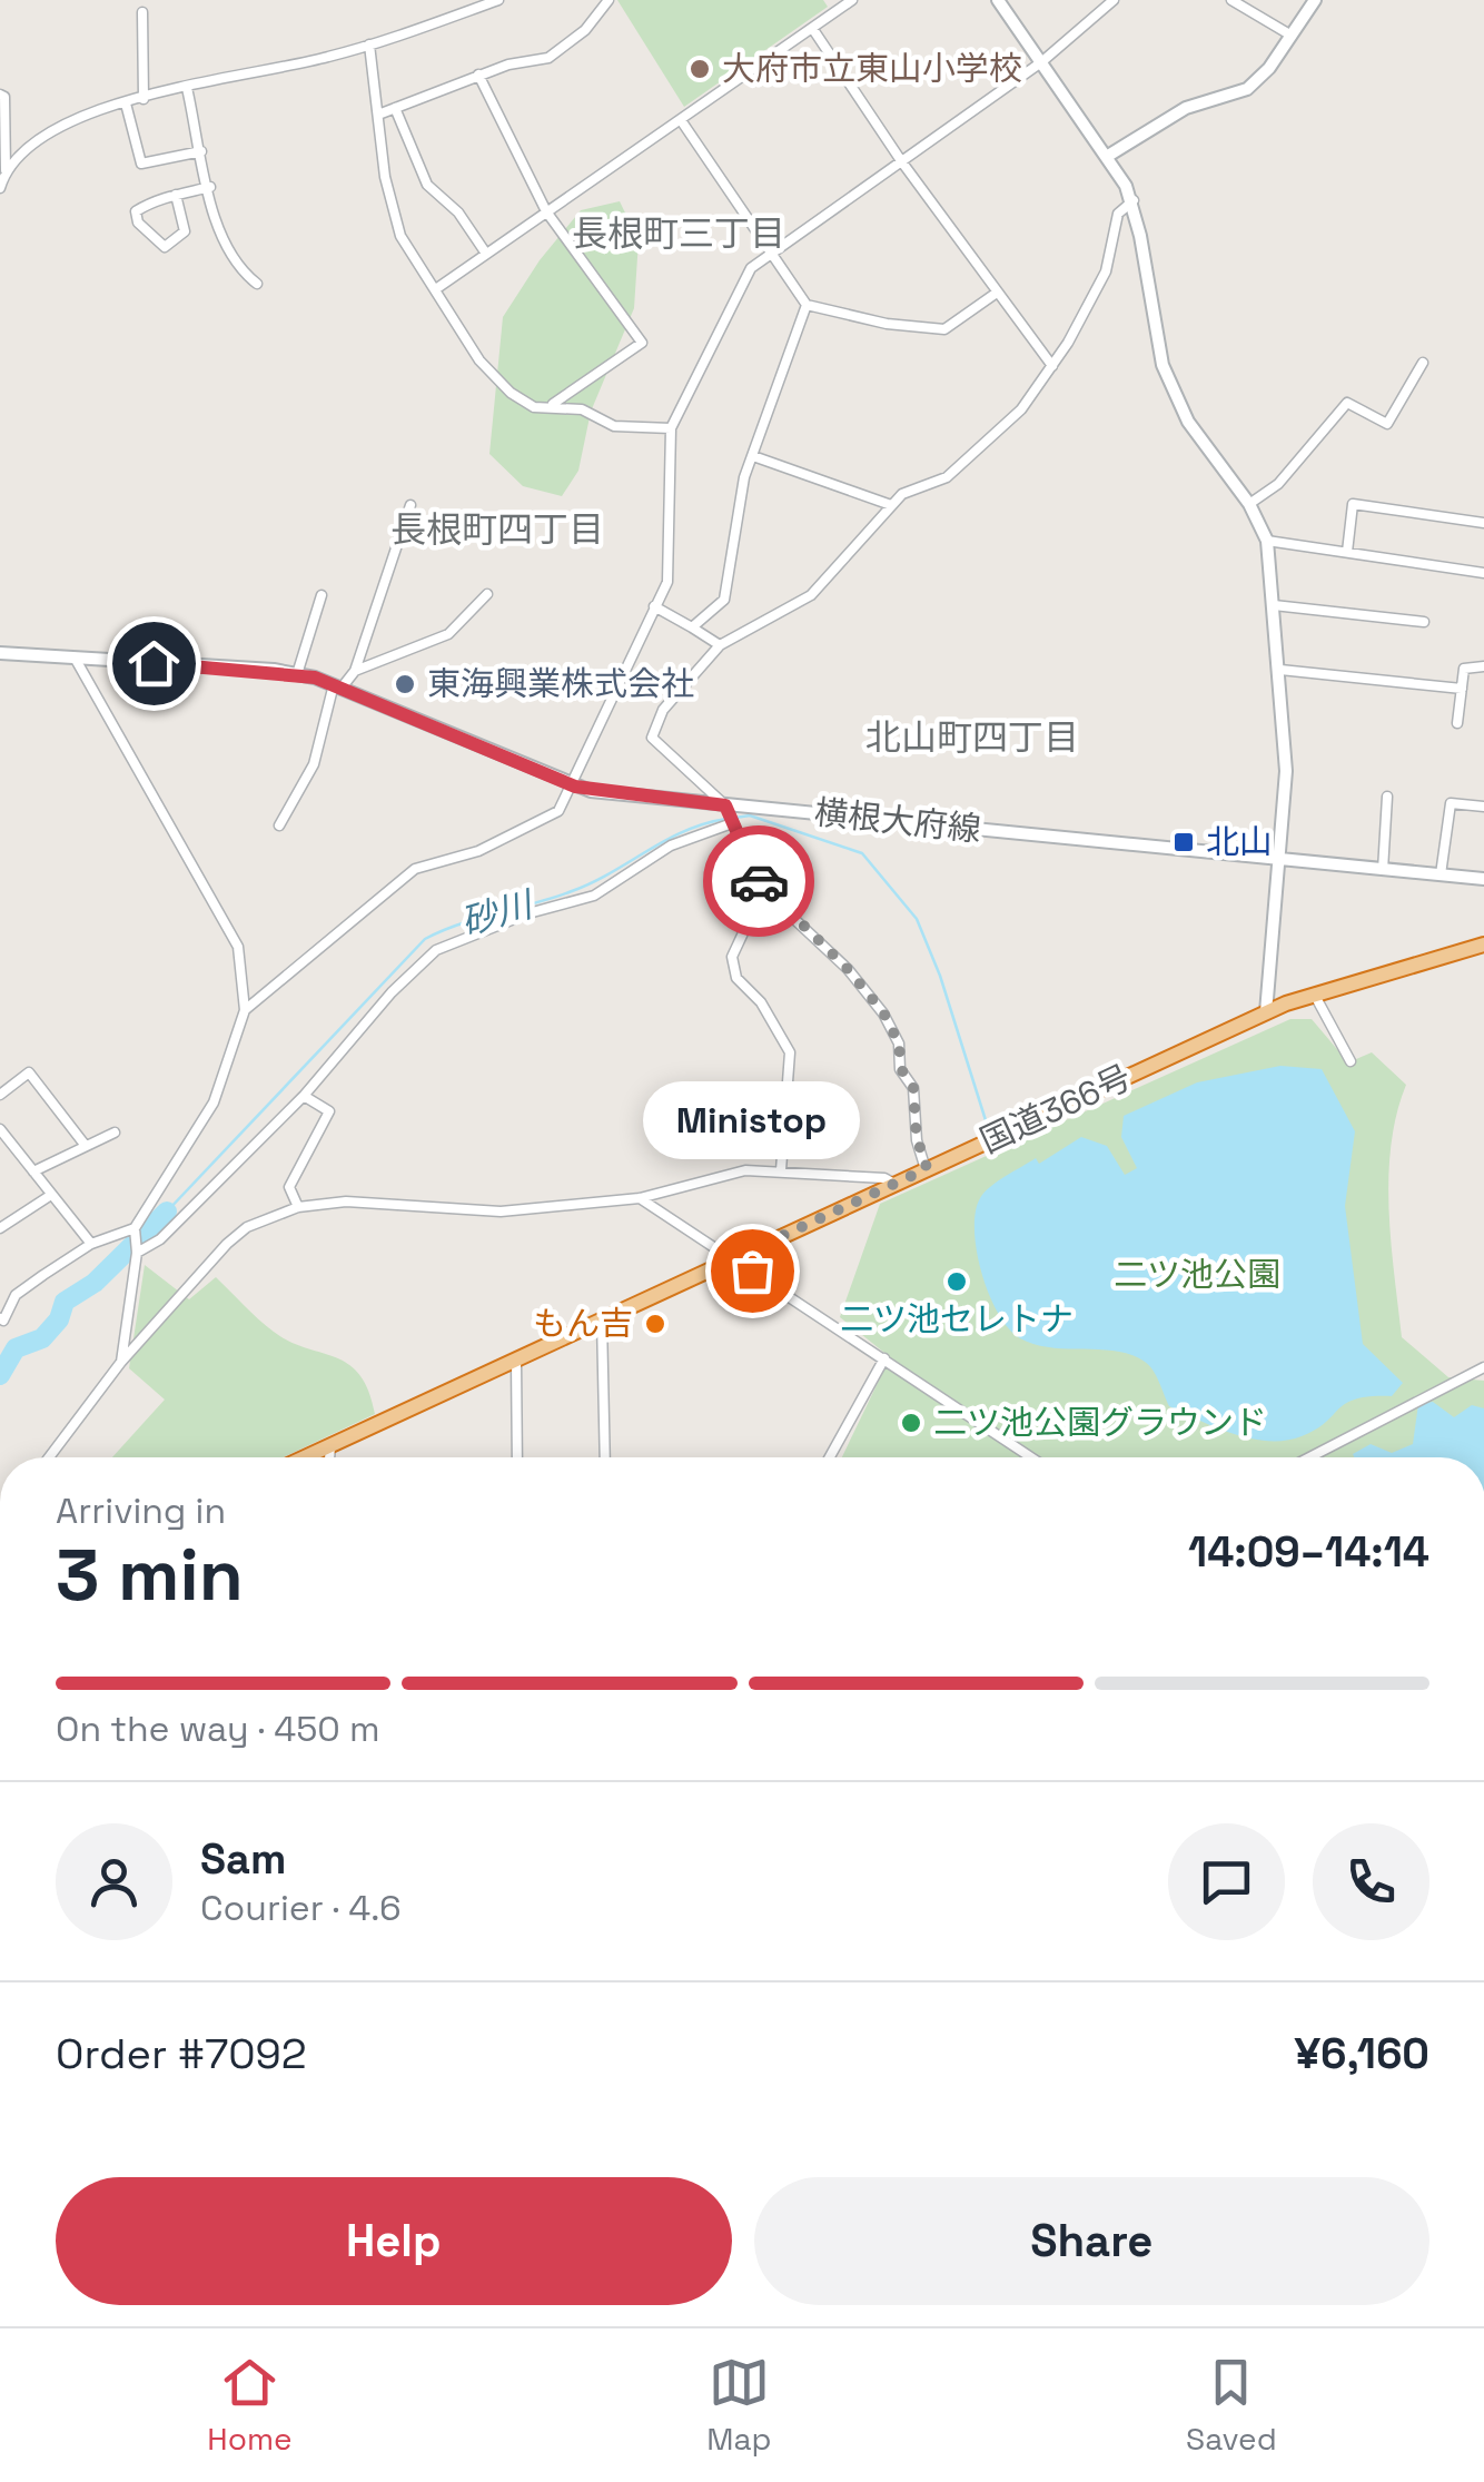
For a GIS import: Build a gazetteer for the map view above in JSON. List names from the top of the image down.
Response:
{
  "streets": {
    "highway": ["国道366号"],
    "main road": ["横根大府線"]
  },
  "districts": ["長根町三丁目", "長根町四丁目", "北山町四丁目"],
  "water": ["砂川"],
  "parks": ["二ツ池公園"],
  "places": {
    "other": [
      "大府市立東山小学校",
      "東海興業株式会社",
      "Ministop",
      "二ツ池セレトナ",
      "もん吉",
      "二ツ池公園グラウンド"
    ],
    "transit": ["北山"]
  },
  "page": {
    "bubble": "Ministop",
    "heading": ["3 min", "Arriving in", "14:09–14:14"],
    "panel": [
      "Sam",
      "Courier · 4.6",
      "Order #7092",
      "¥6,160"
    ],
    "bar": "On the way · 450 m",
    "buttons": ["Help", "Share"],
    "tabs": ["Home", "Map", "Saved"]
  }
}
